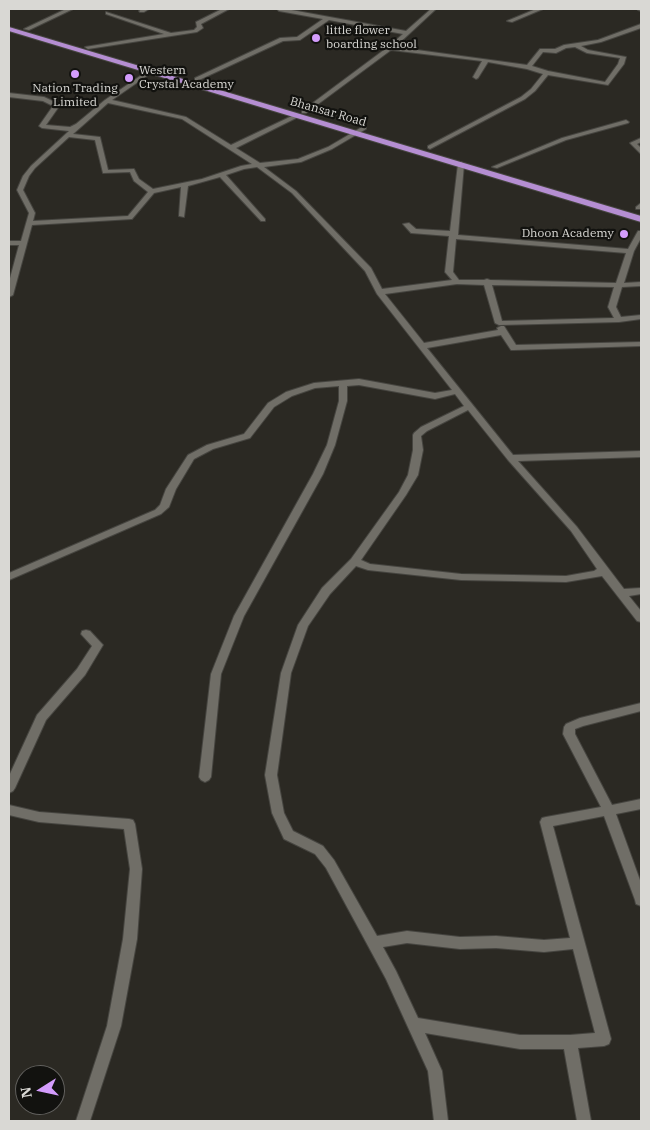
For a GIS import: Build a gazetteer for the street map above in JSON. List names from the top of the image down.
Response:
{
  "streets": {
    "highway": ["Bhansar Road"]
  },
  "places": [
    "little flower boarding school",
    "Nation Trading Limited",
    "Western Crystal Academy",
    "Dhoon Academy"
  ],
  "north": "left"
}
